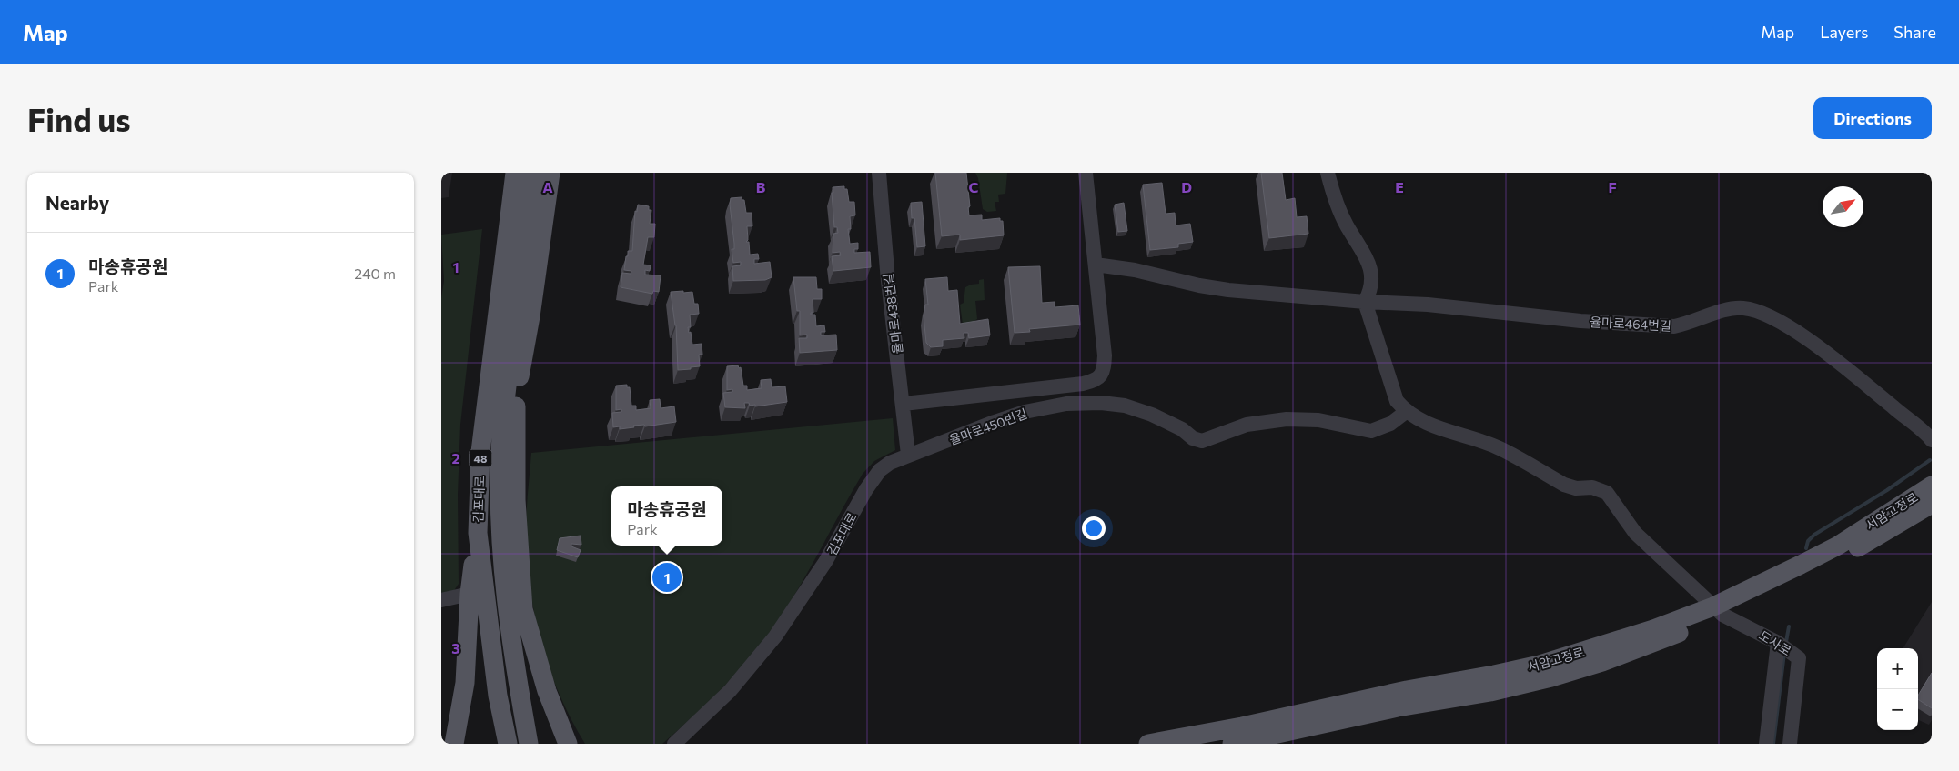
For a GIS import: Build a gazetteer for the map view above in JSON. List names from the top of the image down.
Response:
{
  "streets": {
    "main road": ["48", "김포대로", "서암고정로"],
    "street": [
      "율마로438번길",
      "율마로464번길",
      "율마로450번길",
      "도사로"
    ]
  },
  "crossings": [
    ["율마로438번길", "율마로450번길"],
    ["율마로438번길", "김포대로"],
    ["율마로450번길", "김포대로"],
    ["서암고정로", "도사로"]
  ],
  "north": "top right",
  "page": {
    "header": "Map",
    "nav": ["Map", "Layers", "Share"],
    "buttons": "Directions",
    "title": "Find us",
    "heading": "Nearby",
    "list": [
      {
        "mark": "1",
        "name": "마송휴공원",
        "note": "Park",
        "value": "240 m"
      }
    ],
    "popup": ["마송휴공원", "Park"],
    "pins": "1",
    "map_buttons": ["+", "−"]
  },
  "grid": {
    "columns": [
      "A",
      "B",
      "C",
      "D",
      "E",
      "F"
    ],
    "rows": ["1", "2", "3"]
  }
}
